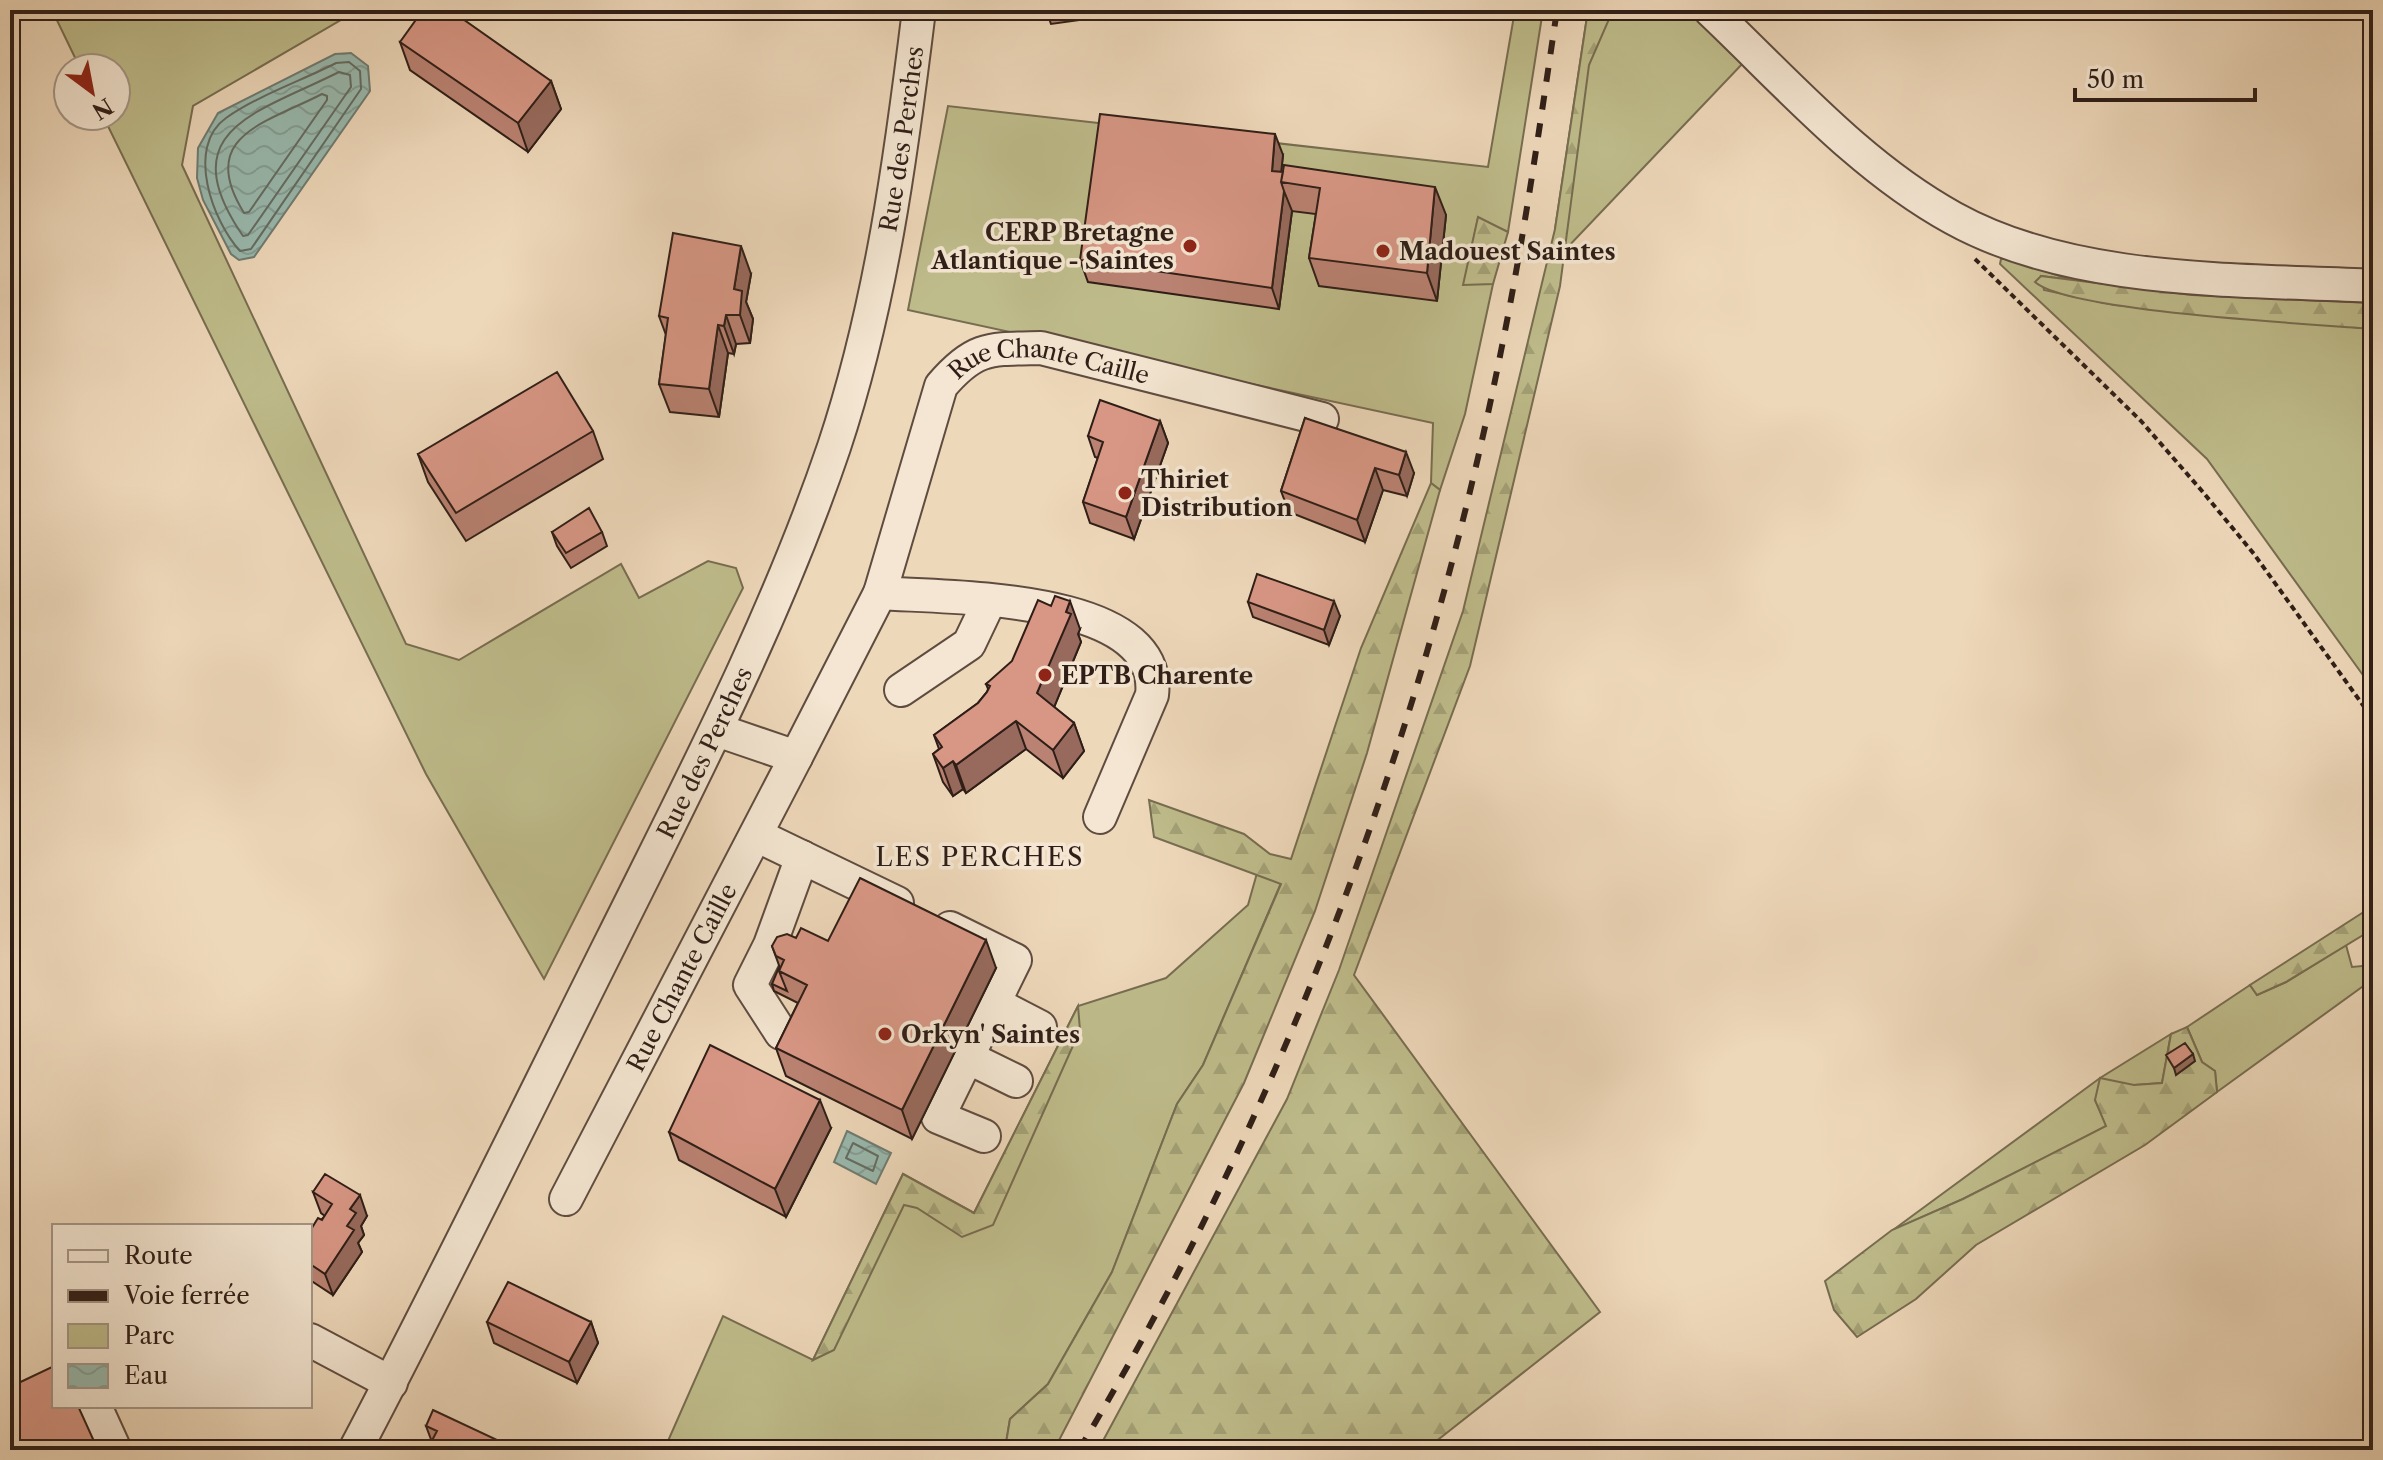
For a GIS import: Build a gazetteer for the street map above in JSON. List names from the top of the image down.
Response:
{
  "streets": {
    "street": ["Rue des Perches", "Rue Chante Caille"]
  },
  "districts": ["LES PERCHES"],
  "places": [
    "CERP Bretagne Atlantique - Saintes",
    "Madouest Saintes",
    "Thiriet Distribution",
    "EPTB Charente",
    "Orkyn' Saintes"
  ],
  "legend": [
    "Route",
    "Voie ferrée",
    "Parc",
    "Eau"
  ],
  "scale_bar": "50 m",
  "north": "bottom right"
}
